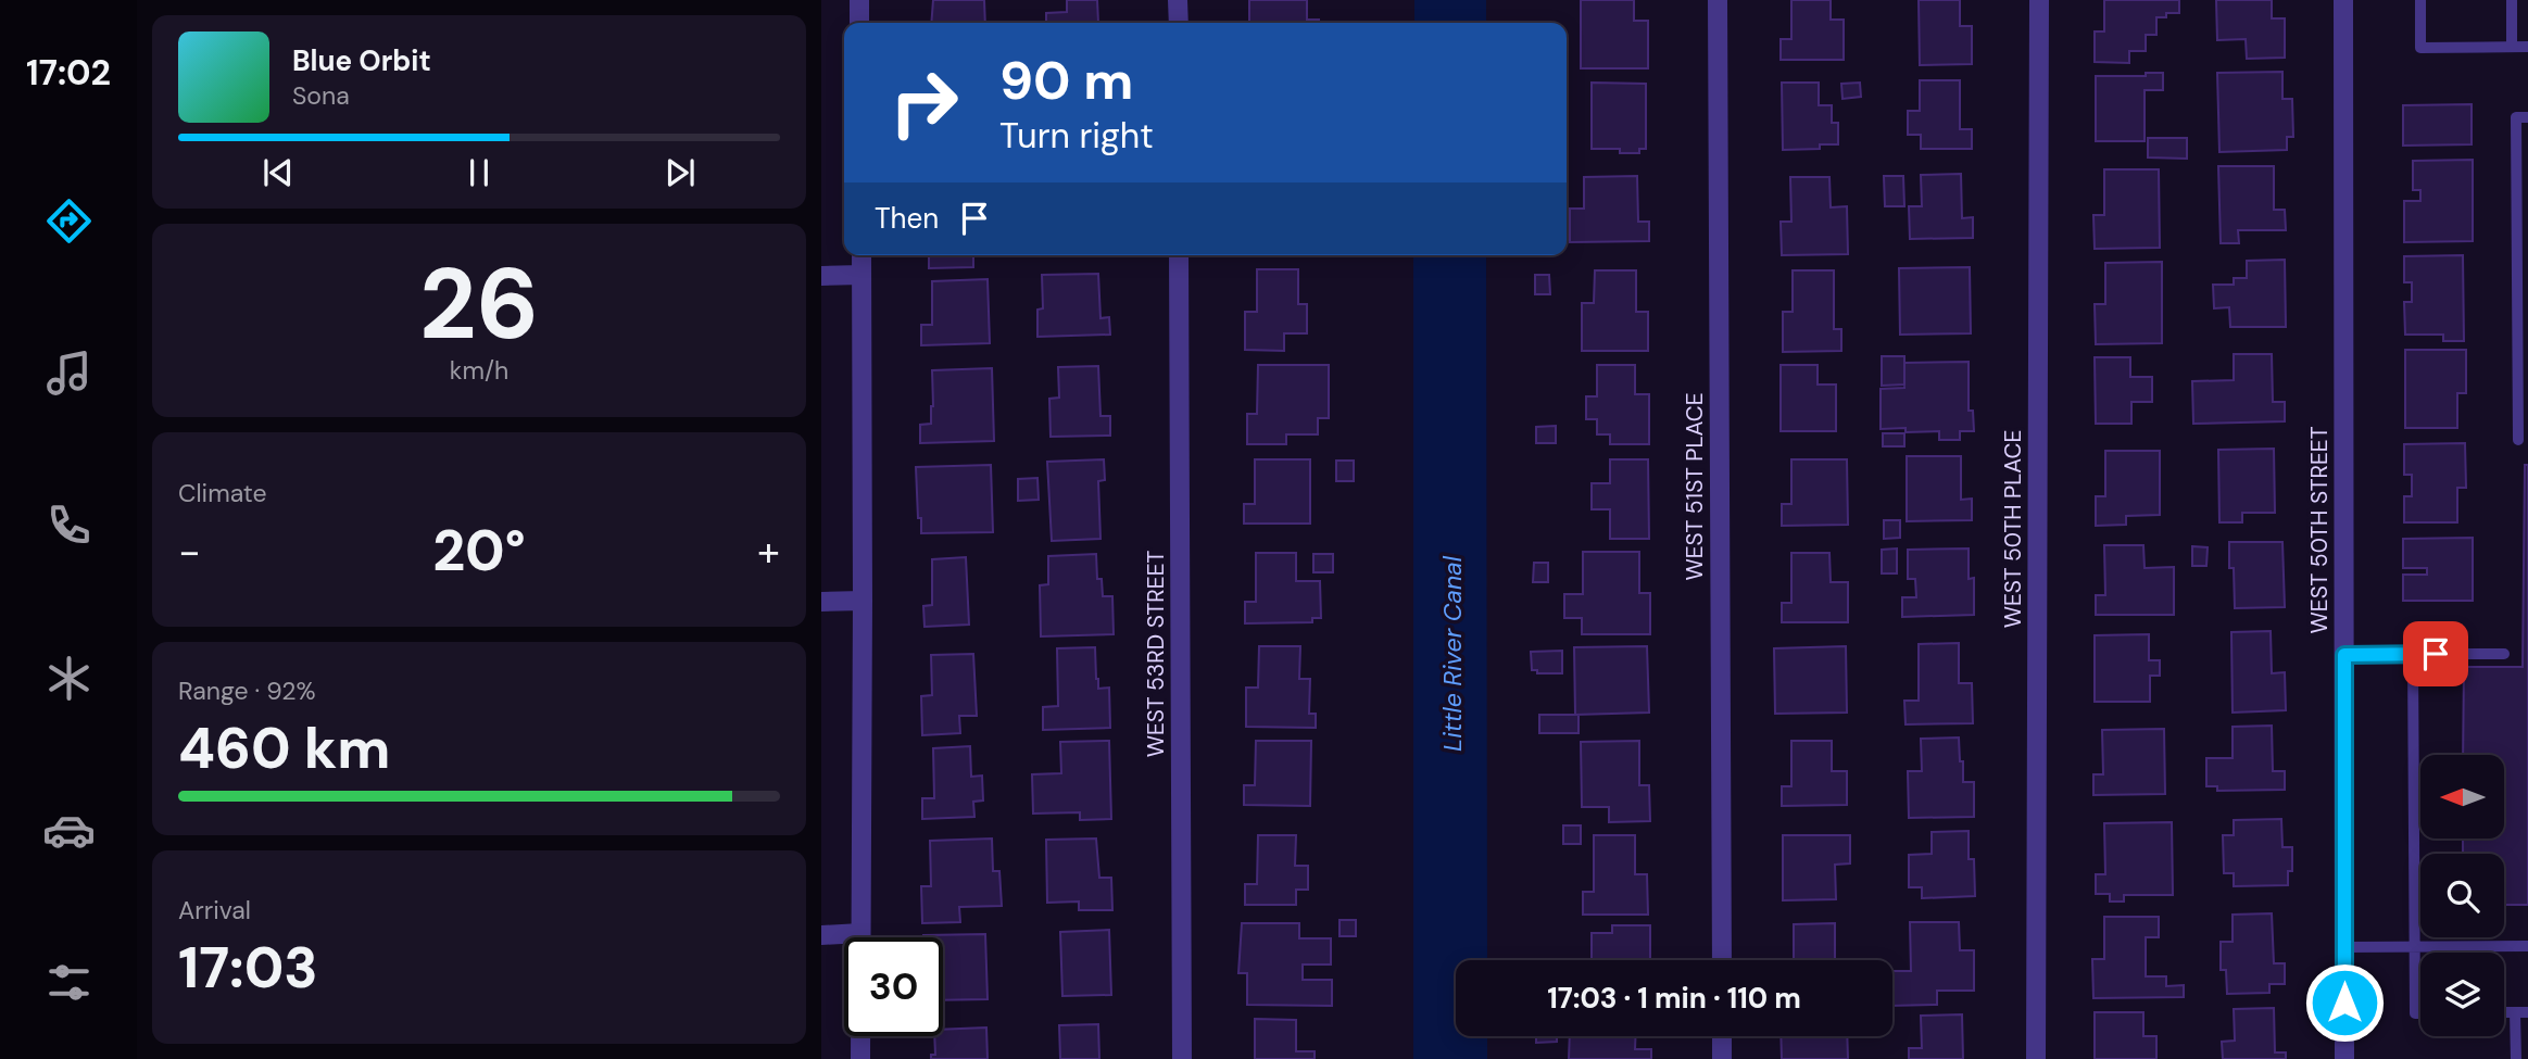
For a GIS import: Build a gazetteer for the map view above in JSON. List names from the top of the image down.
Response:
{
  "streets": {
    "street": [
      "WEST 51ST PLACE",
      "WEST 50TH PLACE",
      "WEST 50TH STREET",
      "WEST 53RD STREET"
    ]
  },
  "water": ["Little River Canal"],
  "north": "left",
  "page": {
    "tabs": "17:02",
    "turn": ["90 m", "Turn right"],
    "song": ["Blue Orbit", "Sona"],
    "then": "Then",
    "tile": [
      ["26", "km/h"],
      "Climate",
      ["Range · 92%", "460 km"],
      ["Arrival", "17:03"]
    ],
    "heat": ["−", "20°", "+"],
    "limit": "30",
    "trip": "17:03 · 1 min · 110 m"
  }
}
